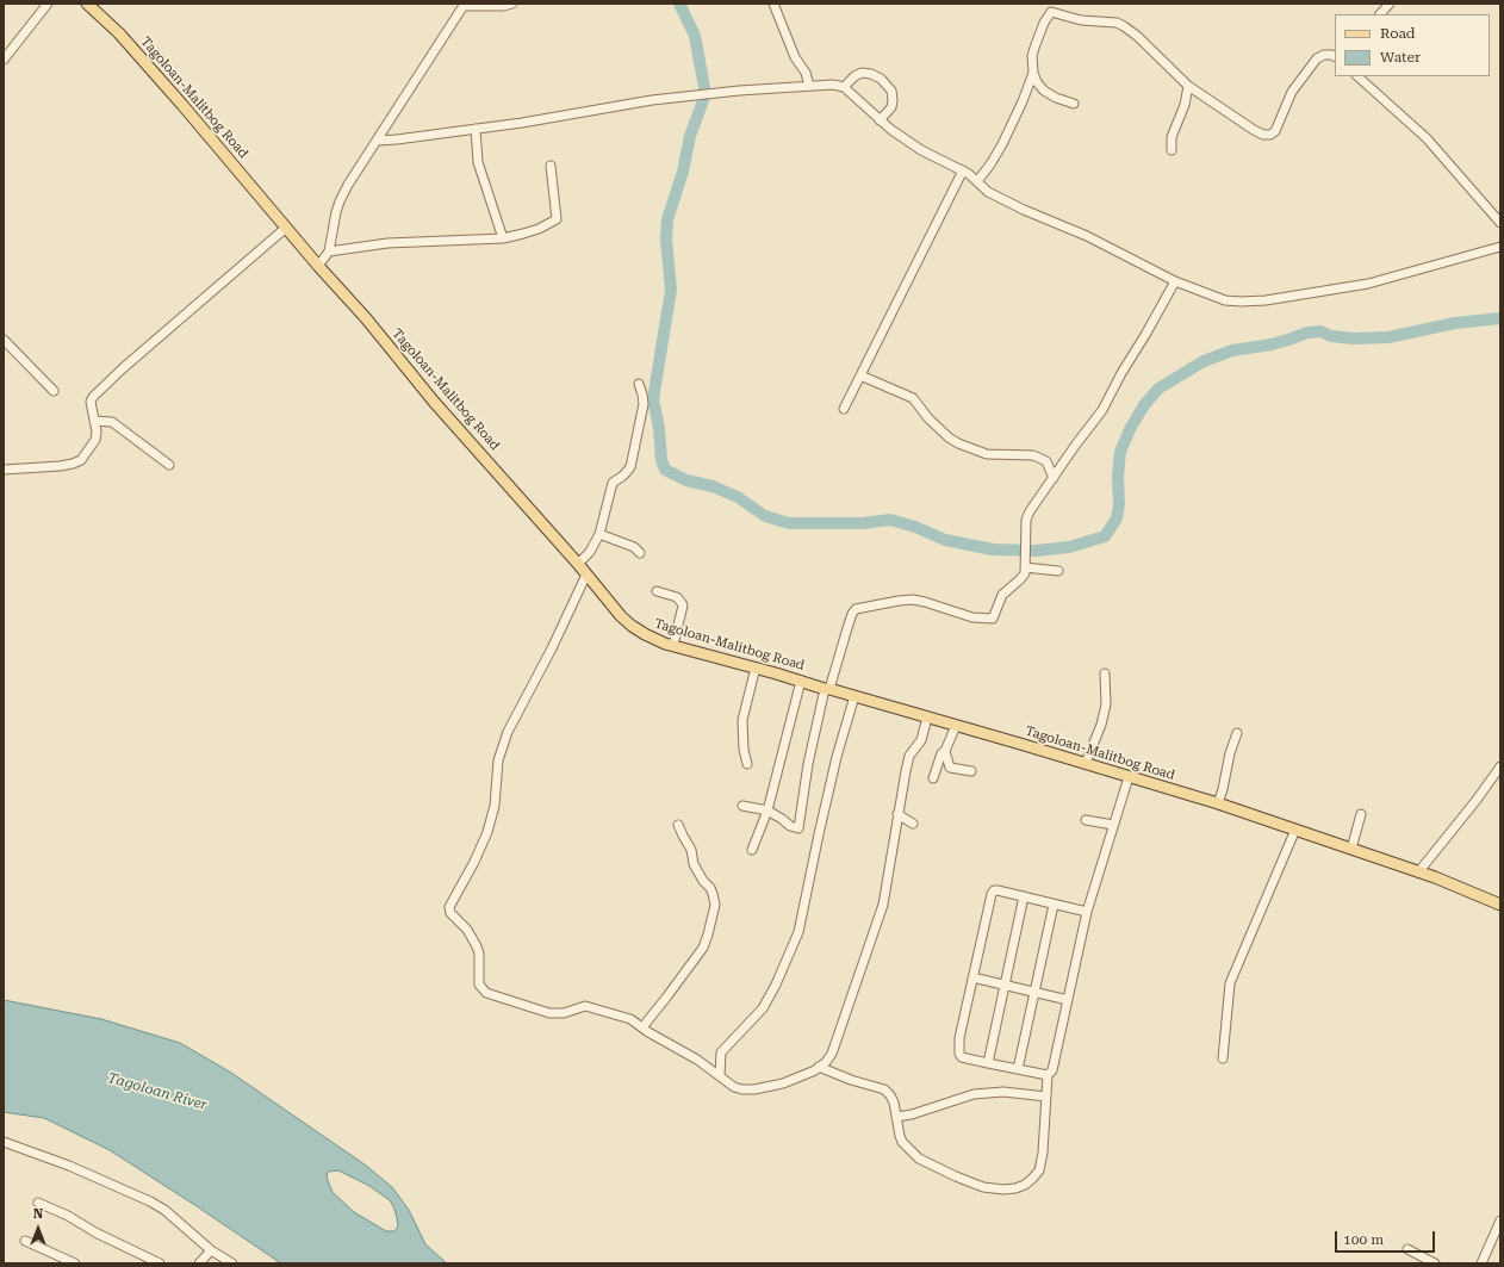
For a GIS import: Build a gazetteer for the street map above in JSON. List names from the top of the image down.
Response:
{
  "streets": {
    "main road": ["Tagoloan-Malitbog Road"]
  },
  "water": ["Tagoloan River"],
  "legend": ["Road", "Water"],
  "scale_bar": "100 m",
  "north": "top"
}
